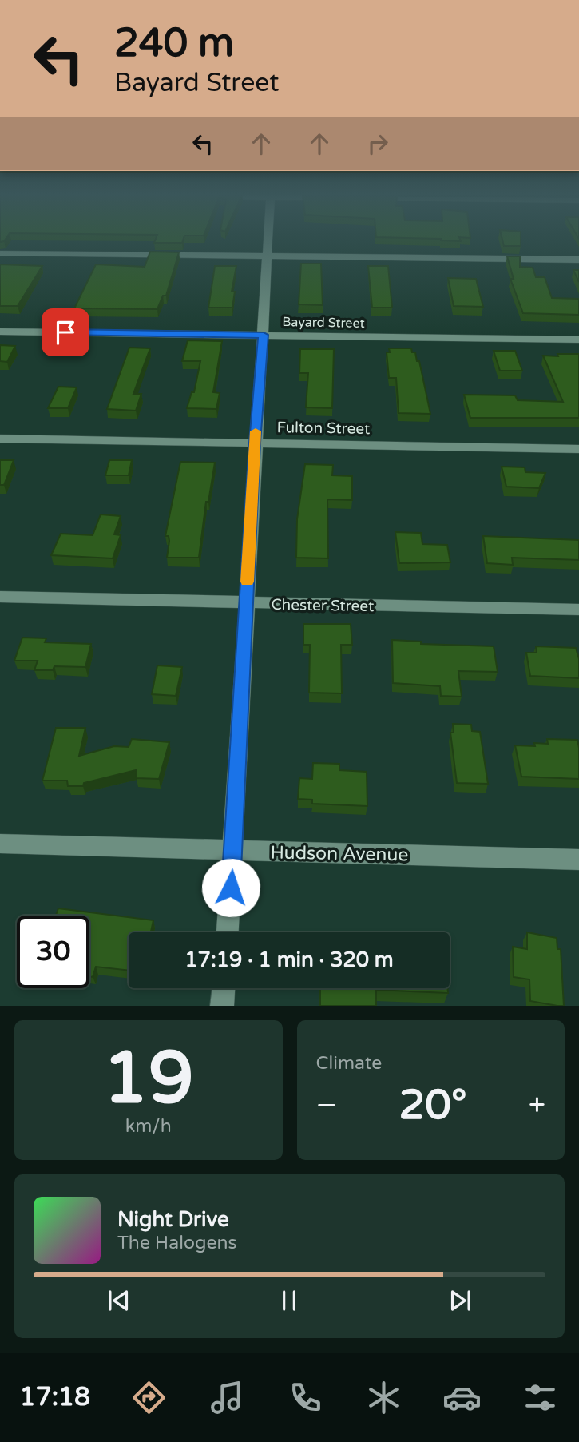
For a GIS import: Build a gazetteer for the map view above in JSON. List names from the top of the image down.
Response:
{
  "streets": {
    "street": [
      "Bayard Street",
      "Fulton Street",
      "Chester Street",
      "Hudson Avenue"
    ]
  },
  "page": {
    "turn": ["240 m", "Bayard Street"],
    "limit": "30",
    "trip": "17:19 · 1 min · 320 m",
    "tile": [
      ["19", "km/h"],
      "Climate"
    ],
    "heat": ["−", "20°", "+"],
    "song": ["Night Drive", "The Halogens"],
    "tabs": "17:18"
  }
}
